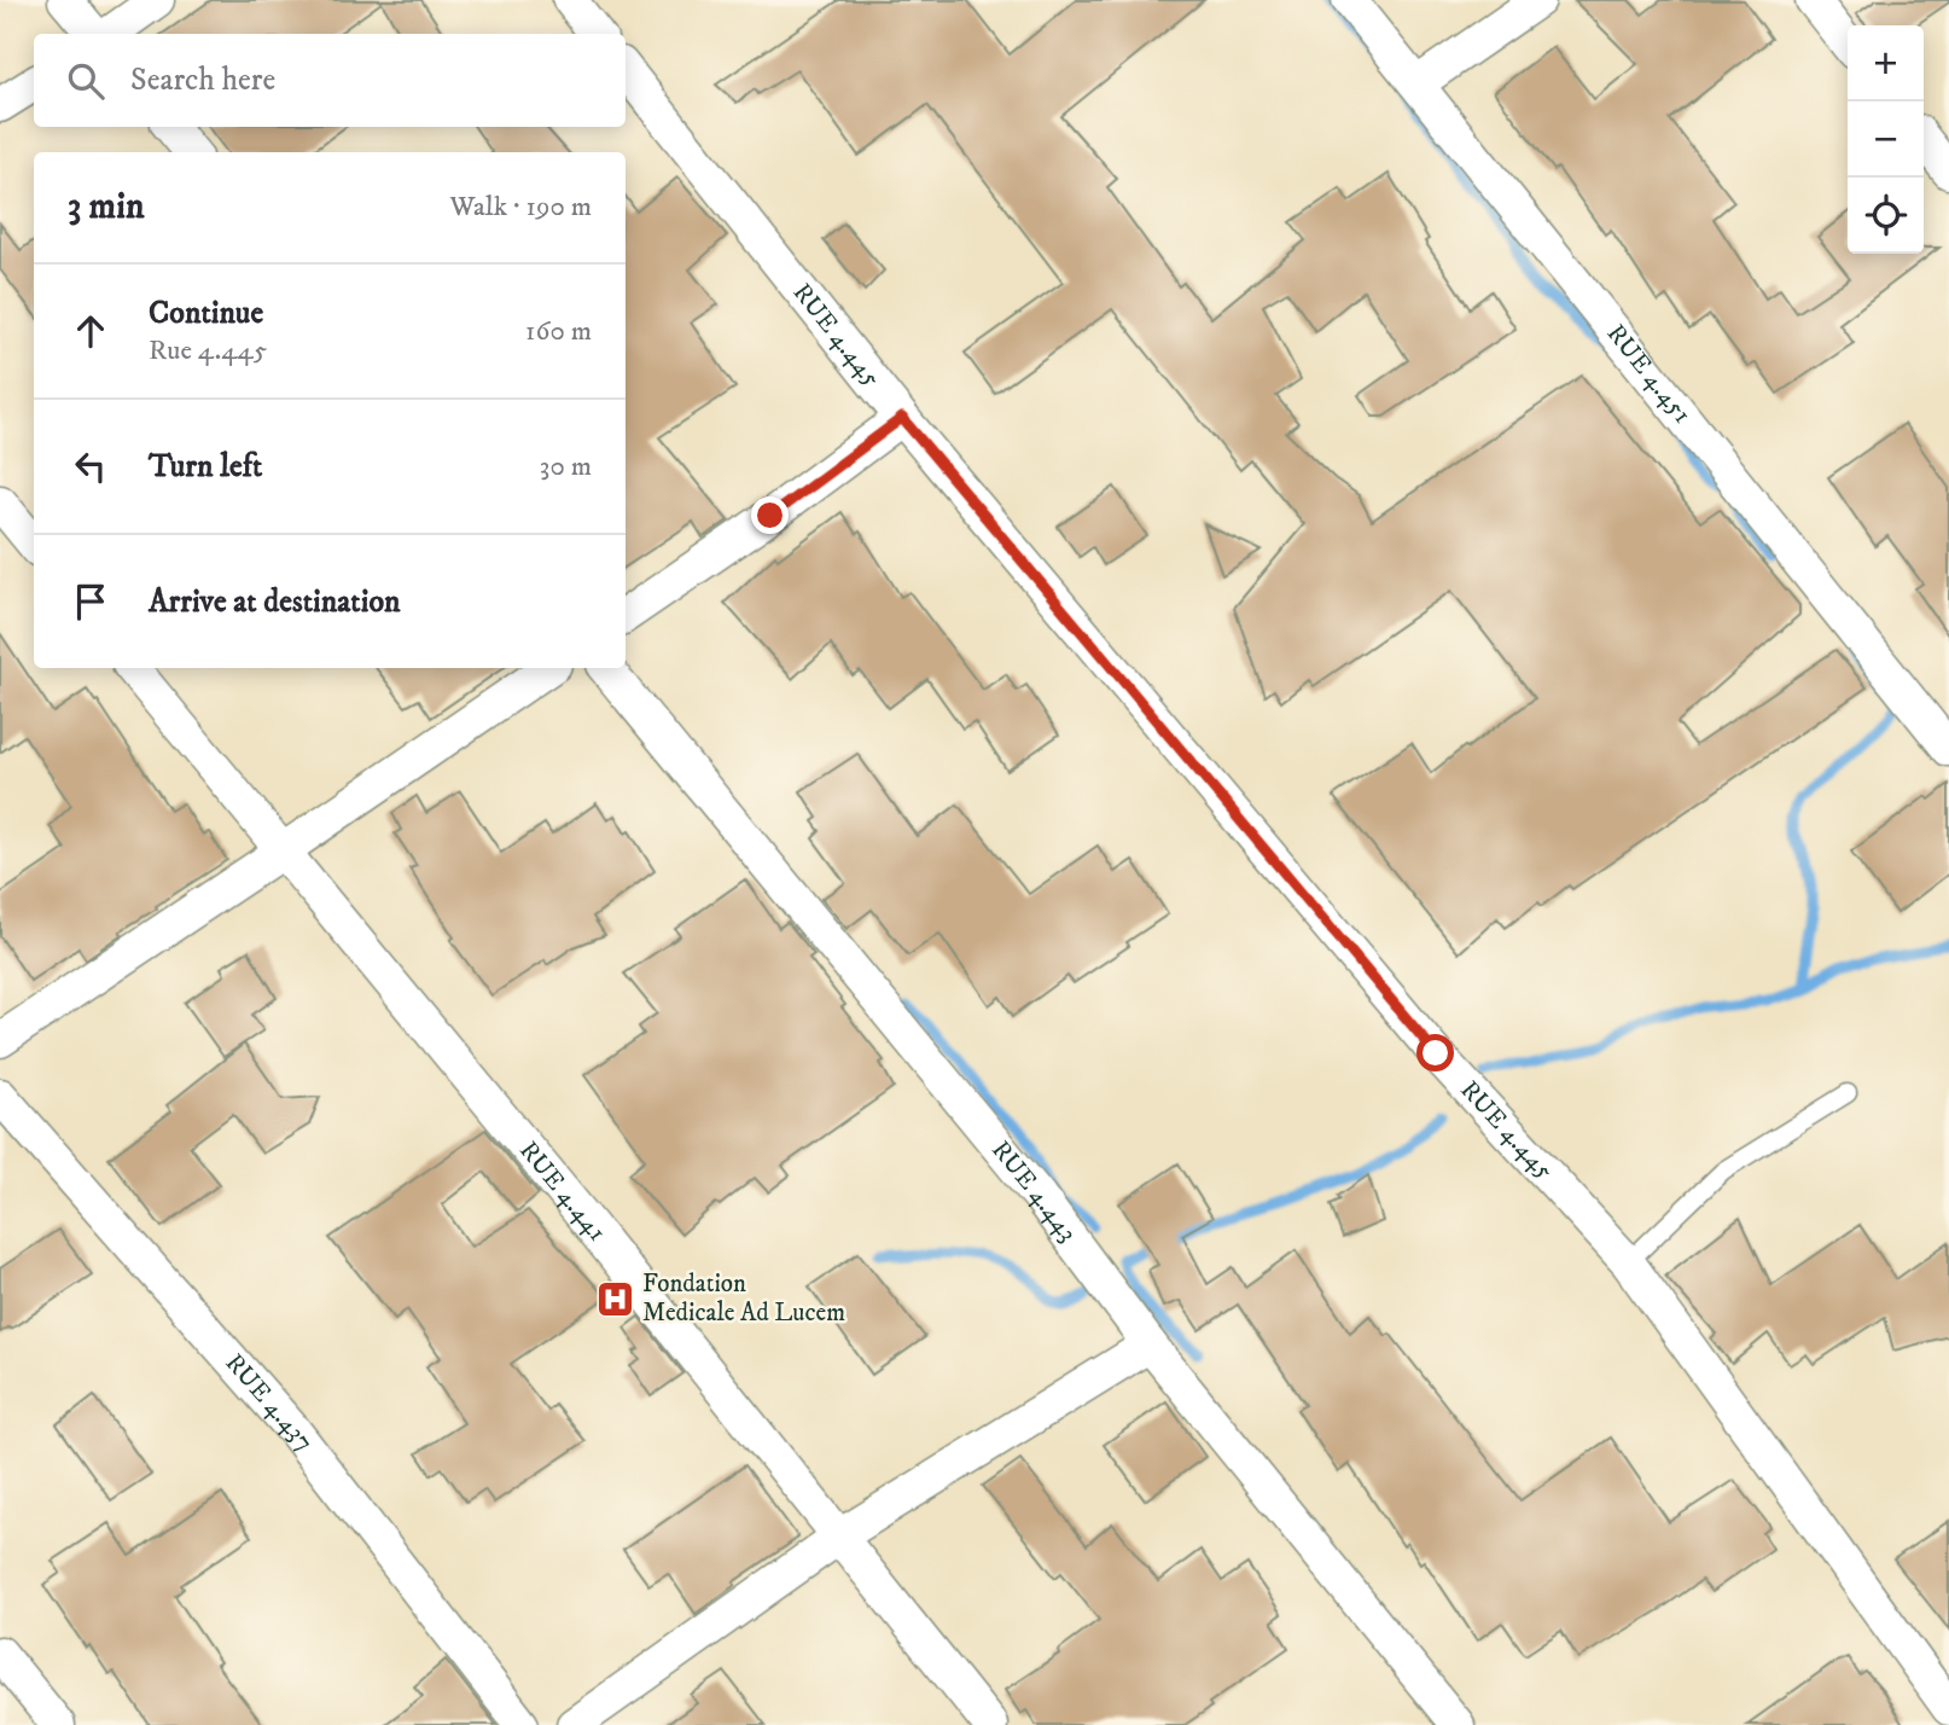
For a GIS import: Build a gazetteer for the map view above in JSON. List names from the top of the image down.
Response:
{
  "streets": {
    "street": [
      "RUE 4.445",
      "RUE 4.451",
      "RUE 4.441",
      "RUE 4.443",
      "RUE 4.437"
    ]
  },
  "places": {
    "hospital": ["Fondation Medicale Ad Lucem"]
  },
  "page": {
    "map_buttons": ["+", "−"],
    "search": "Search here",
    "heading": ["3 min", "Walk · 190 m"],
    "list": [
      ["Continue", "Rue 4.445", "160 m"],
      ["Turn left", "30 m"],
      "Arrive at destination"
    ]
  }
}
